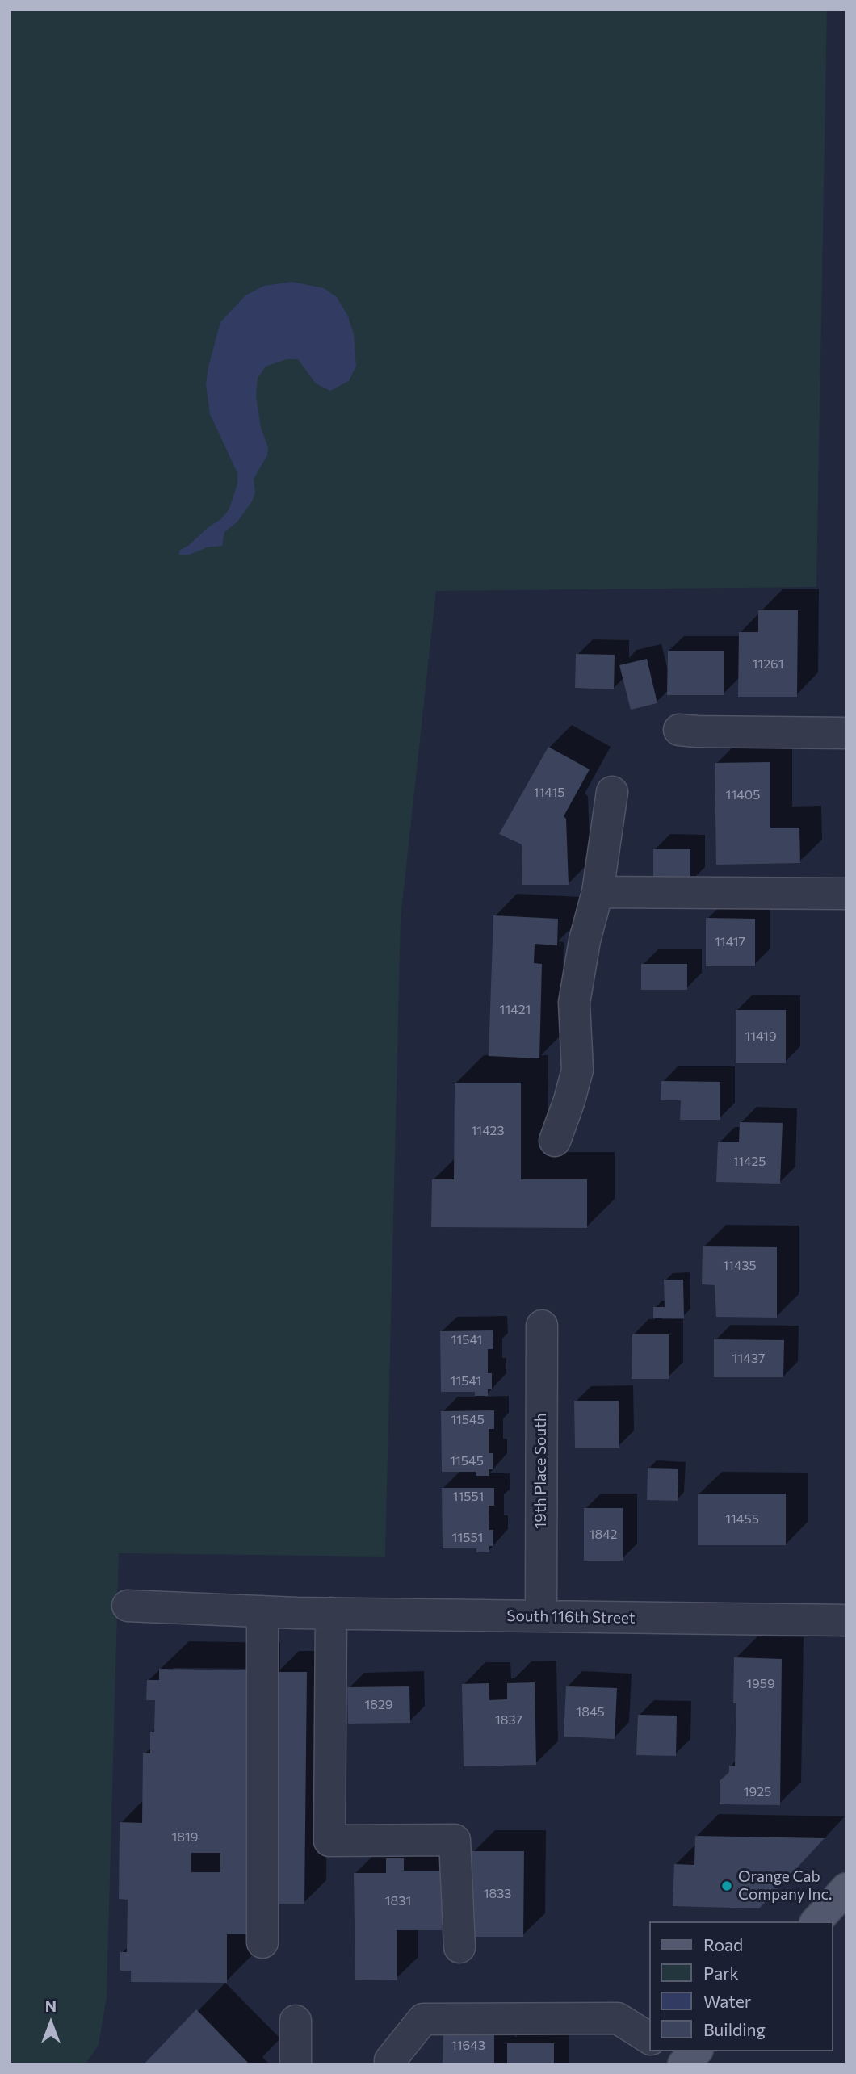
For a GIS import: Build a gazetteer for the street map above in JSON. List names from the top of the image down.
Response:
{
  "streets": {
    "street": ["19th Place South", "South 116th Street"]
  },
  "crossings": [
    ["19th Place South", "South 116th Street"]
  ],
  "places": ["Orange Cab Company Inc."],
  "house_numbers": [
    "11261",
    "11415",
    "11405",
    "11417",
    "11421",
    "11419",
    "11423",
    "11425",
    "11435",
    "11541",
    "11437",
    "11541",
    "11545",
    "11545",
    "11551",
    "11455",
    "1842",
    "11551",
    "1959",
    "1829",
    "1845",
    "1837",
    "1925",
    "1819",
    "1833",
    "1831",
    "11643"
  ],
  "legend": [
    "Road",
    "Park",
    "Water",
    "Building"
  ],
  "north": "top"
}
